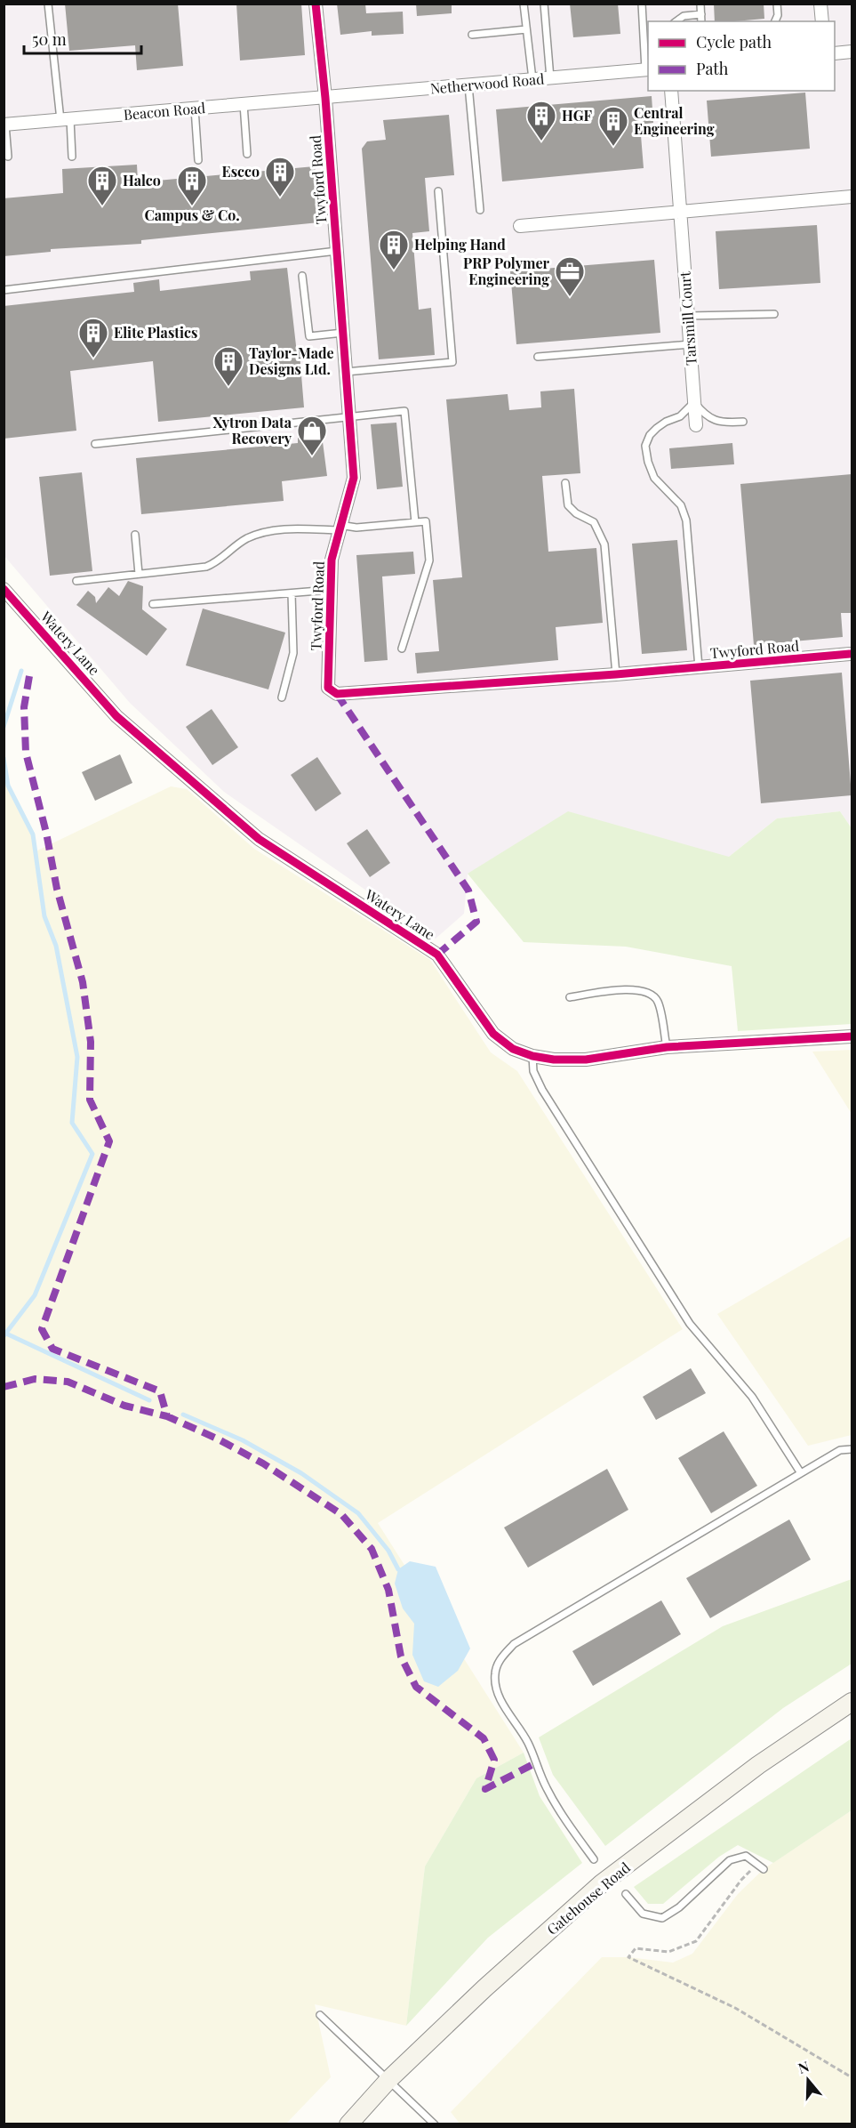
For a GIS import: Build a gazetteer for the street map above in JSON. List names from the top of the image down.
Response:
{
  "streets": {
    "main road": ["Gatehouse Road"],
    "street": [
      "Netherwood Road",
      "Beacon Road",
      "Twyford Road",
      "Tarsmill Court",
      "Watery Lane"
    ]
  },
  "crossings": [
    ["Netherwood Road", "Beacon Road"],
    ["Netherwood Road", "Twyford Road"],
    ["Beacon Road", "Twyford Road"]
  ],
  "places": {
    "building": [
      "HGF",
      "Central Engineering",
      "Escco",
      "Halco",
      "Campus & Co.",
      "Helping Hand",
      "Elite Plastics",
      "Taylor-Made Designs Ltd."
    ],
    "office": ["PRP Polymer Engineering"],
    "shop": ["Xytron Data Recovery"]
  },
  "legend": ["Cycle path", "Path"],
  "scale_bar": "50 m",
  "north": "top"
}
